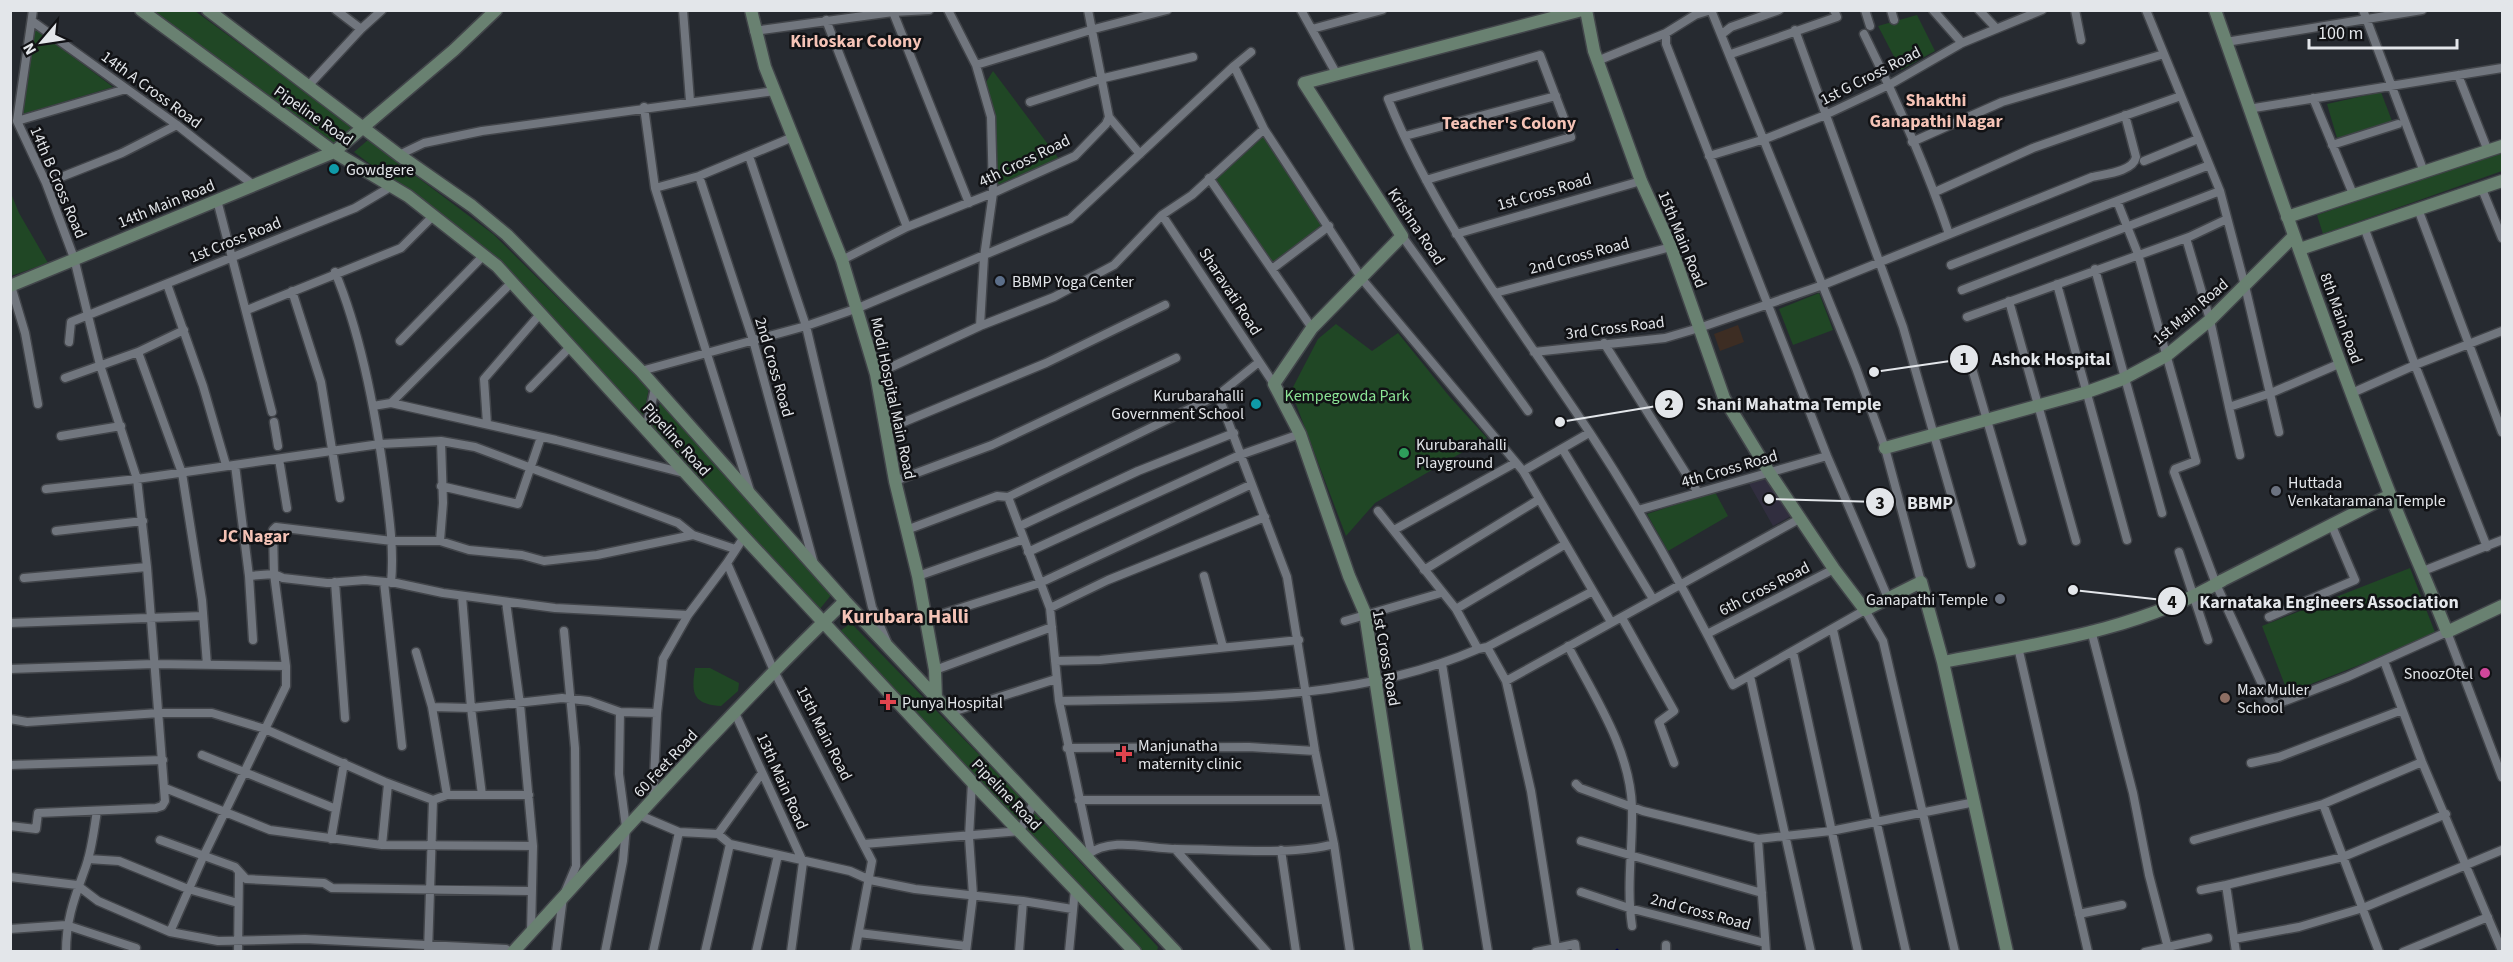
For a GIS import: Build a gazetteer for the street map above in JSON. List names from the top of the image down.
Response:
{
  "streets": {
    "street": [
      "1st G Cross Road",
      "14th A Cross Road",
      "Pipeline Road",
      "4th Cross Road",
      "14th B Cross Road",
      "1st Cross Road",
      "14th Main Road",
      "Krishna Road",
      "15th Main Road",
      "2nd Cross Road",
      "Sharavati Road",
      "1st Main Road",
      "8th Main Road",
      "3rd Cross Road",
      "Modi Hospital Main Road",
      "6th Cross Road",
      "60 Feet Road",
      "13th Main Road"
    ]
  },
  "crossings": [
    ["14th A Cross Road", "14th B Cross Road"],
    ["14th A Cross Road", "14th Main Road"],
    ["Pipeline Road", "1st Cross Road"],
    ["Pipeline Road", "14th Main Road"],
    ["Pipeline Road", "2nd Cross Road"],
    ["Pipeline Road", "Modi Hospital Main Road"],
    ["Pipeline Road", "60 Feet Road"],
    ["4th Cross Road", "15th Main Road"],
    ["4th Cross Road", "Modi Hospital Main Road"],
    ["14th B Cross Road", "1st Cross Road"],
    ["14th B Cross Road", "14th Main Road"],
    ["1st Cross Road", "15th Main Road"],
    ["1st Cross Road", "Sharavati Road"],
    ["15th Main Road", "2nd Cross Road"],
    ["15th Main Road", "3rd Cross Road"],
    ["15th Main Road", "6th Cross Road"],
    ["15th Main Road", "60 Feet Road"],
    ["1st Main Road", "8th Main Road"],
    ["60 Feet Road", "13th Main Road"]
  ],
  "districts": [
    "Kirloskar Colony",
    "Shakthi Ganapathi Nagar",
    "Teacher's Colony",
    "JC Nagar",
    "Kurubara Halli"
  ],
  "parks": ["Kempegowda Park"],
  "places": {
    "other": [
      "Gowdgere",
      "BBMP Yoga Center",
      "Ashok Hospital",
      "Kurubarahalli Government School",
      "Shani Mahatma Temple",
      "Kurubarahalli Playground",
      "Huttada Venkataramana Temple",
      "BBMP",
      "Karnataka Engineers Association",
      "Ganapathi Temple",
      "SnoozOtel",
      "Max Muller School"
    ],
    "health": ["Punya Hospital", "Manjunatha maternity clinic"]
  },
  "scale_bar": "100 m",
  "north": "bottom left"
}
